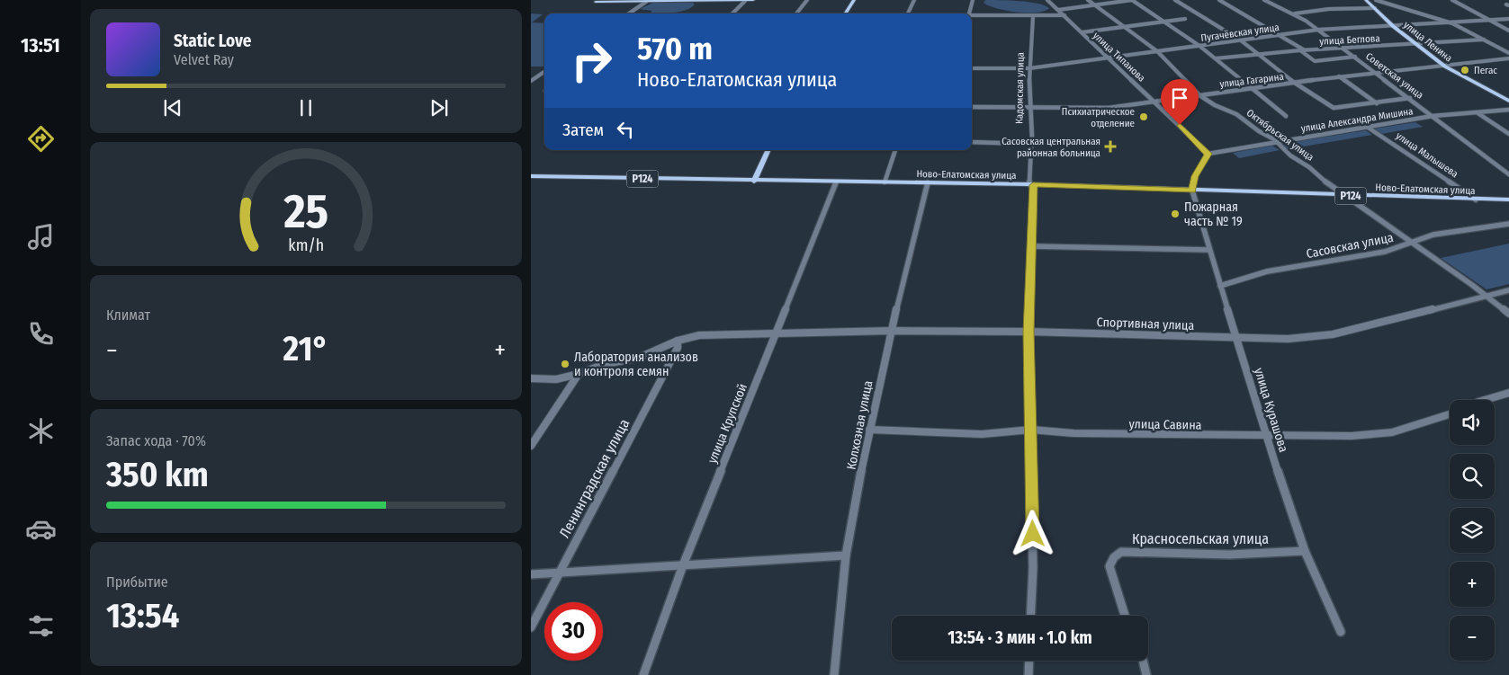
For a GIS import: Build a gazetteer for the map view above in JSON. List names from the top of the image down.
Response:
{
  "streets": {
    "main road": ["улица Ленина", "Ново-Елатомская улица", "Р124"],
    "street": [
      "Пугачёвская улица",
      "улица Беглова",
      "улица Типанова",
      "Советская улица",
      "улица Гагарина",
      "Кадомская улица",
      "улица Александра Мишина",
      "Октябрьская улица",
      "улица Малышева",
      "Сасовская улица",
      "Спортивная улица",
      "улица Курашова",
      "улица Крупской",
      "улица Савина",
      "Колхозная улица",
      "Ленинградская улица",
      "Красносельская улица"
    ]
  },
  "crossings": [
    ["Пугачёвская улица", "улица Ленина"],
    ["Пугачёвская улица", "улица Типанова"],
    ["Пугачёвская улица", "Советская улица"],
    ["Пугачёвская улица", "Кадомская улица"],
    ["Пугачёвская улица", "Октябрьская улица"],
    ["улица Беглова", "улица Ленина"],
    ["улица Беглова", "Советская улица"],
    ["улица Ленина", "улица Гагарина"],
    ["улица Типанова", "улица Гагарина"],
    ["улица Типанова", "улица Александра Мишина"],
    ["Советская улица", "улица Гагарина"],
    ["Советская улица", "улица Александра Мишина"],
    ["улица Гагарина", "Кадомская улица"],
    ["улица Гагарина", "Октябрьская улица"],
    ["Кадомская улица", "Ново-Елатомская улица"],
    ["Кадомская улица", "Спортивная улица"],
    ["Кадомская улица", "улица Савина"],
    ["улица Александра Мишина", "Октябрьская улица"],
    ["улица Александра Мишина", "улица Малышева"],
    ["Октябрьская улица", "Ново-Елатомская улица"],
    ["Октябрьская улица", "Сасовская улица"],
    ["Октябрьская улица", "Спортивная улица"],
    ["улица Малышева", "Ново-Елатомская улица"],
    ["Ново-Елатомская улица", "улица Курашова"],
    ["Ново-Елатомская улица", "улица Крупской"],
    ["Ново-Елатомская улица", "Колхозная улица"],
    ["Сасовская улица", "улица Курашова"],
    ["Спортивная улица", "улица Курашова"],
    ["Спортивная улица", "улица Крупской"],
    ["Спортивная улица", "Колхозная улица"],
    ["Спортивная улица", "Ленинградская улица"],
    ["улица Курашова", "улица Савина"],
    ["улица Курашова", "Красносельская улица"],
    ["улица Савина", "Колхозная улица"]
  ],
  "places": {
    "other": [
      "Пегас",
      "Психиатрическое отделение",
      "Пожарная часть № 19",
      "Лаборатория анализов и контроля семян"
    ],
    "health": ["Сасовская центральная районная больница"]
  },
  "page": {
    "tabs": "13:51",
    "turn": ["570 m", "Ново-Елатомская улица"],
    "song": ["Static Love", "Velvet Ray"],
    "then": "Затем",
    "tile": [
      "Климат",
      ["Запас хода · 70%", "350 km"],
      ["Прибытие", "13:54"]
    ],
    "heat": ["−", "21°", "+"],
    "map_buttons": ["+", "−"],
    "limit": "30",
    "trip": "13:54 · 3 мин · 1.0 km",
    "gauge": ["25", "km/h"]
  }
}
